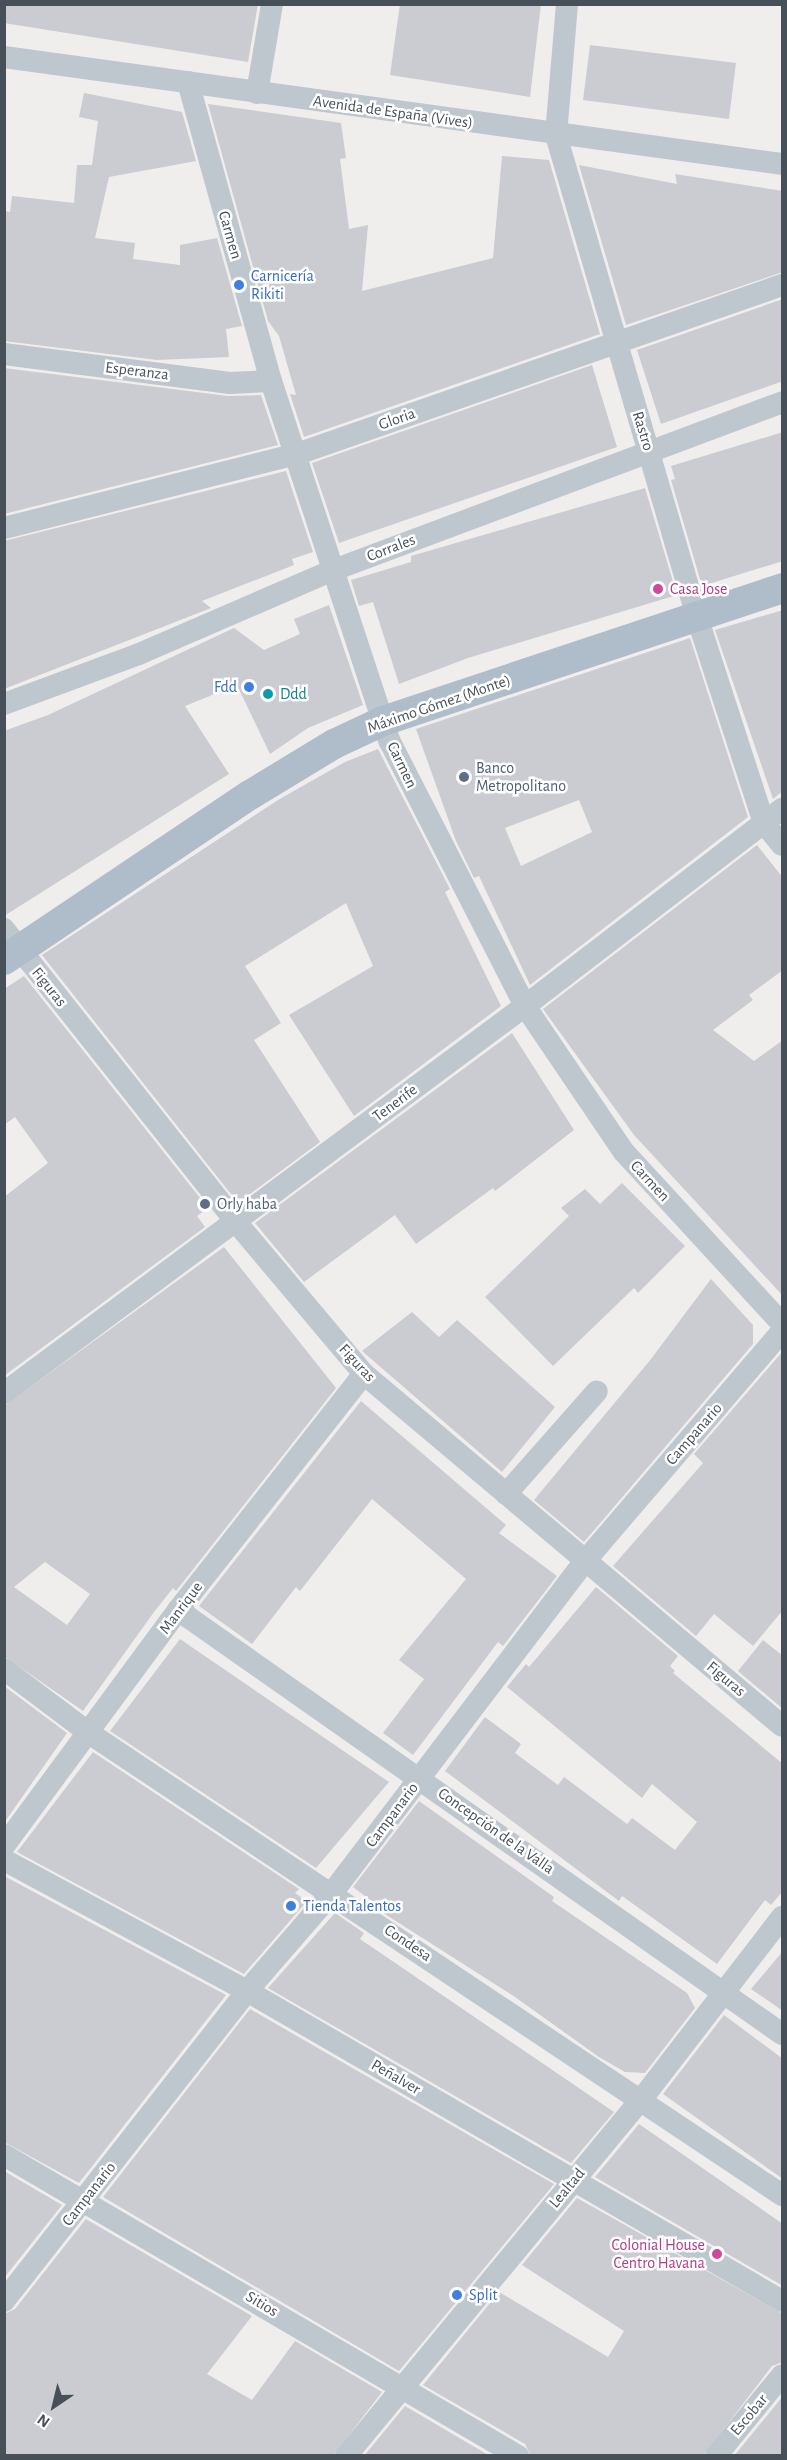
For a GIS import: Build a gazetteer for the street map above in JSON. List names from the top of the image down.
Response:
{
  "streets": {
    "main road": ["Máximo Gómez (Monte)"],
    "street": [
      "Avenida de España (Vives)",
      "Carmen",
      "Esperanza",
      "Gloria",
      "Rastro",
      "Corrales",
      "Figuras",
      "Tenerife",
      "Campanario",
      "Manrique",
      "Concepción de la Valla",
      "Condesa",
      "Peñalver",
      "Lealtad",
      "Sitios",
      "Escobar"
    ]
  },
  "crossings": [
    ["Avenida de España (Vives)", "Carmen"],
    ["Avenida de España (Vives)", "Rastro"],
    ["Carmen", "Esperanza"],
    ["Carmen", "Gloria"],
    ["Carmen", "Corrales"],
    ["Carmen", "Máximo Gómez (Monte)"],
    ["Carmen", "Tenerife"],
    ["Gloria", "Rastro"],
    ["Rastro", "Corrales"],
    ["Rastro", "Máximo Gómez (Monte)"],
    ["Rastro", "Tenerife"],
    ["Máximo Gómez (Monte)", "Figuras"],
    ["Figuras", "Tenerife"],
    ["Figuras", "Campanario"],
    ["Figuras", "Manrique"],
    ["Campanario", "Concepción de la Valla"],
    ["Campanario", "Condesa"],
    ["Campanario", "Peñalver"],
    ["Campanario", "Sitios"],
    ["Manrique", "Concepción de la Valla"],
    ["Manrique", "Condesa"],
    ["Concepción de la Valla", "Lealtad"],
    ["Condesa", "Lealtad"],
    ["Peñalver", "Lealtad"],
    ["Lealtad", "Sitios"]
  ],
  "places": [
    "Carnicería Rikiti",
    "Casa Jose",
    "Fdd",
    "Ddd",
    "Banco Metropolitano",
    "Orly haba",
    "Tienda Talentos",
    "Colonial House Centro Havana",
    "Split"
  ],
  "north": "bottom left"
}
